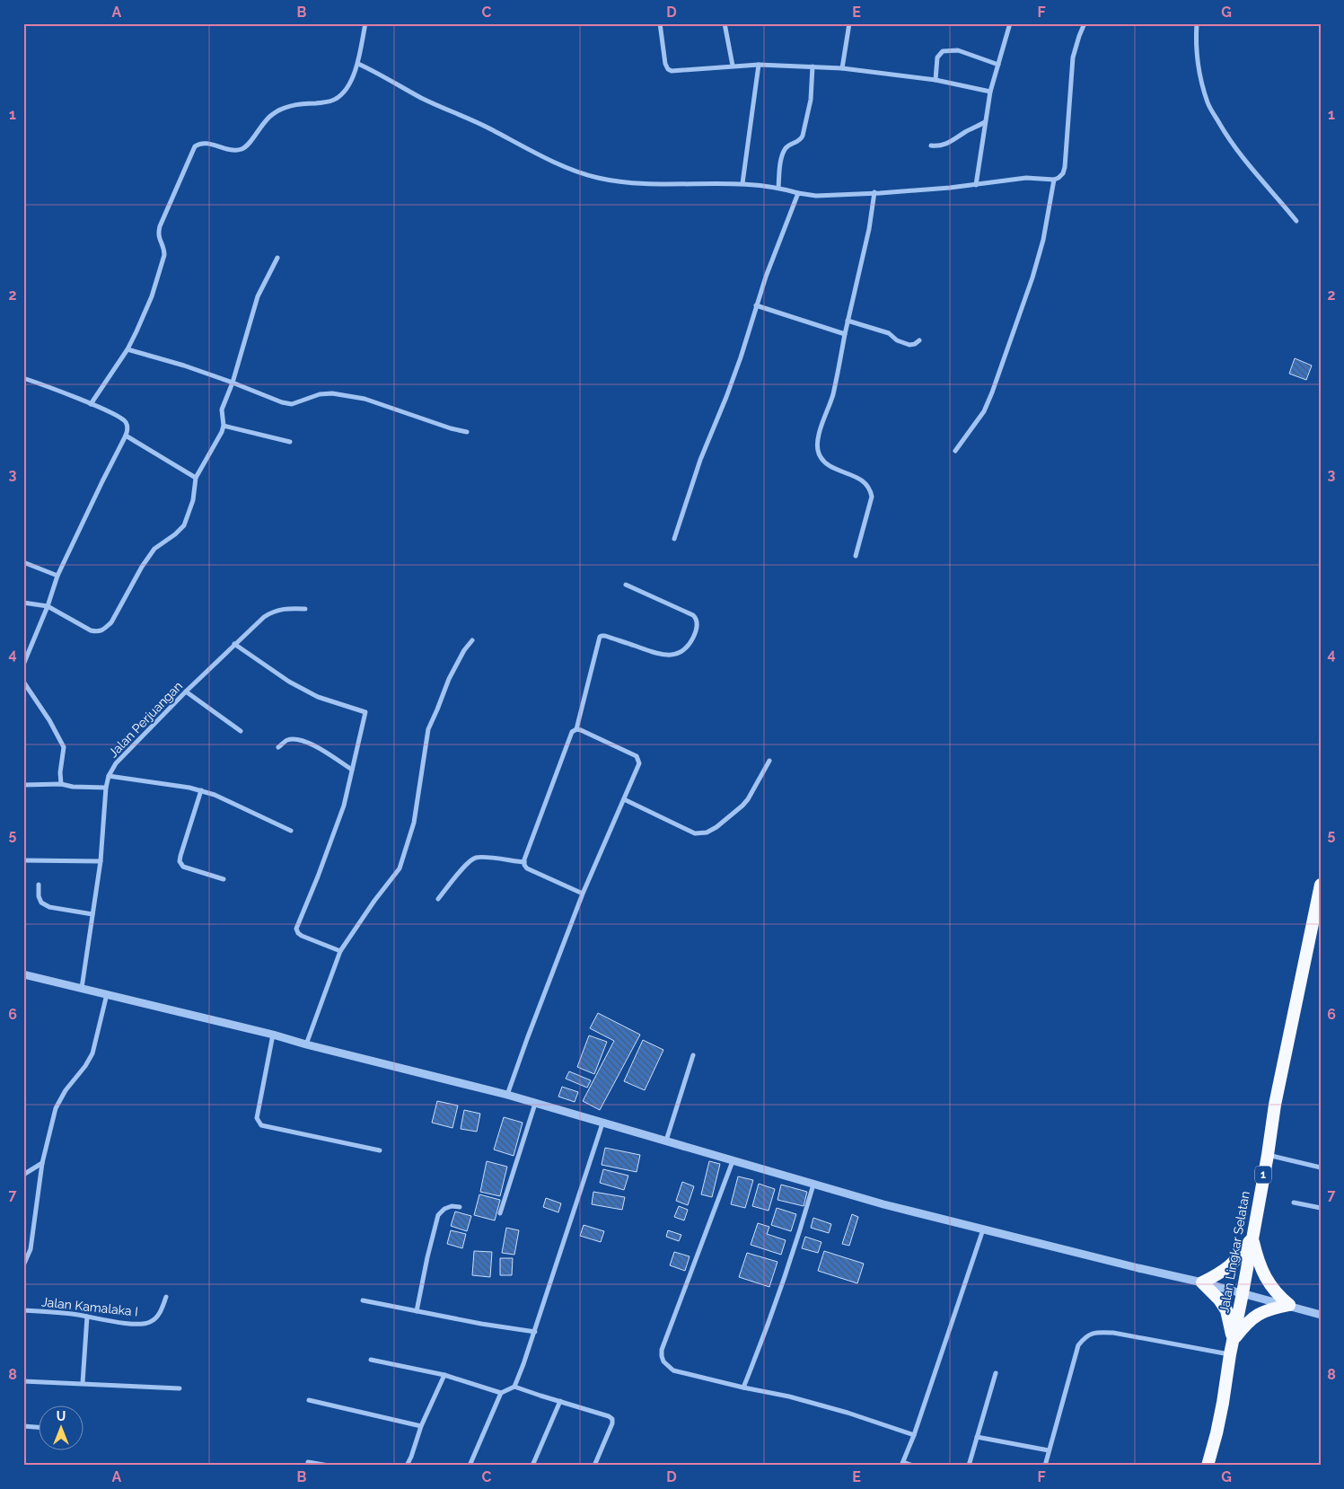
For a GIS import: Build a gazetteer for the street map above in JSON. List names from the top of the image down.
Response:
{
  "streets": {
    "highway": ["1", "Jalan Lingkar Selatan"],
    "street": ["Jalan Perjuangan", "Jalan Kamalaka I"]
  },
  "north": "top",
  "grid": {
    "columns": [
      "A",
      "B",
      "C",
      "D",
      "E",
      "F",
      "G"
    ],
    "rows": [
      "1",
      "2",
      "3",
      "4",
      "5",
      "6",
      "7",
      "8"
    ]
  }
}
